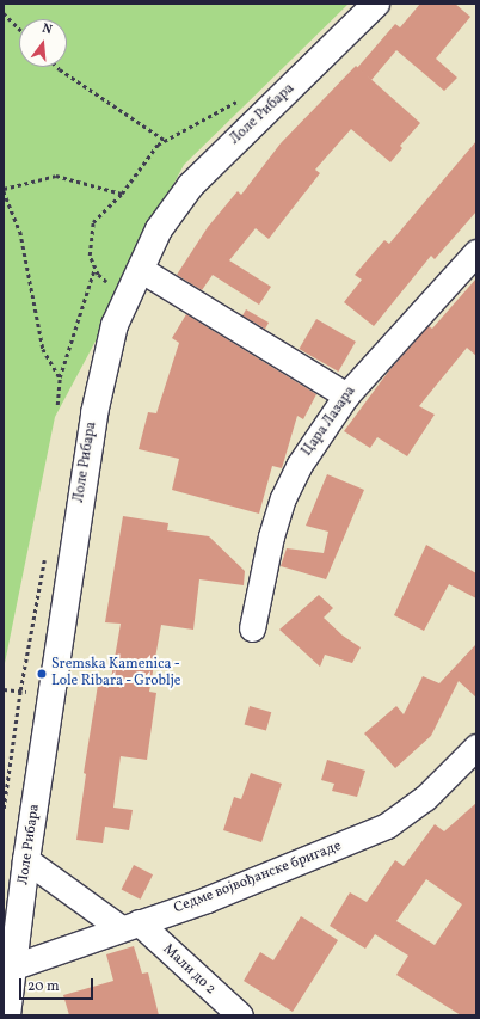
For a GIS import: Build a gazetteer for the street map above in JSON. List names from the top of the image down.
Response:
{
  "streets": {
    "street": [
      "Лоле Рибара",
      "Цара Лазара",
      "Седме војвођанске бригаде",
      "Мали до 2"
    ]
  },
  "crossings": [
    ["Лоле Рибара", "Седме војвођанске бригаде"],
    ["Лоле Рибара", "Мали до 2"],
    ["Седме војвођанске бригаде", "Мали до 2"]
  ],
  "places": ["Sremska Kamenica - Lole Ribara - Groblje"],
  "scale_bar": "20 m",
  "north": "top"
}
